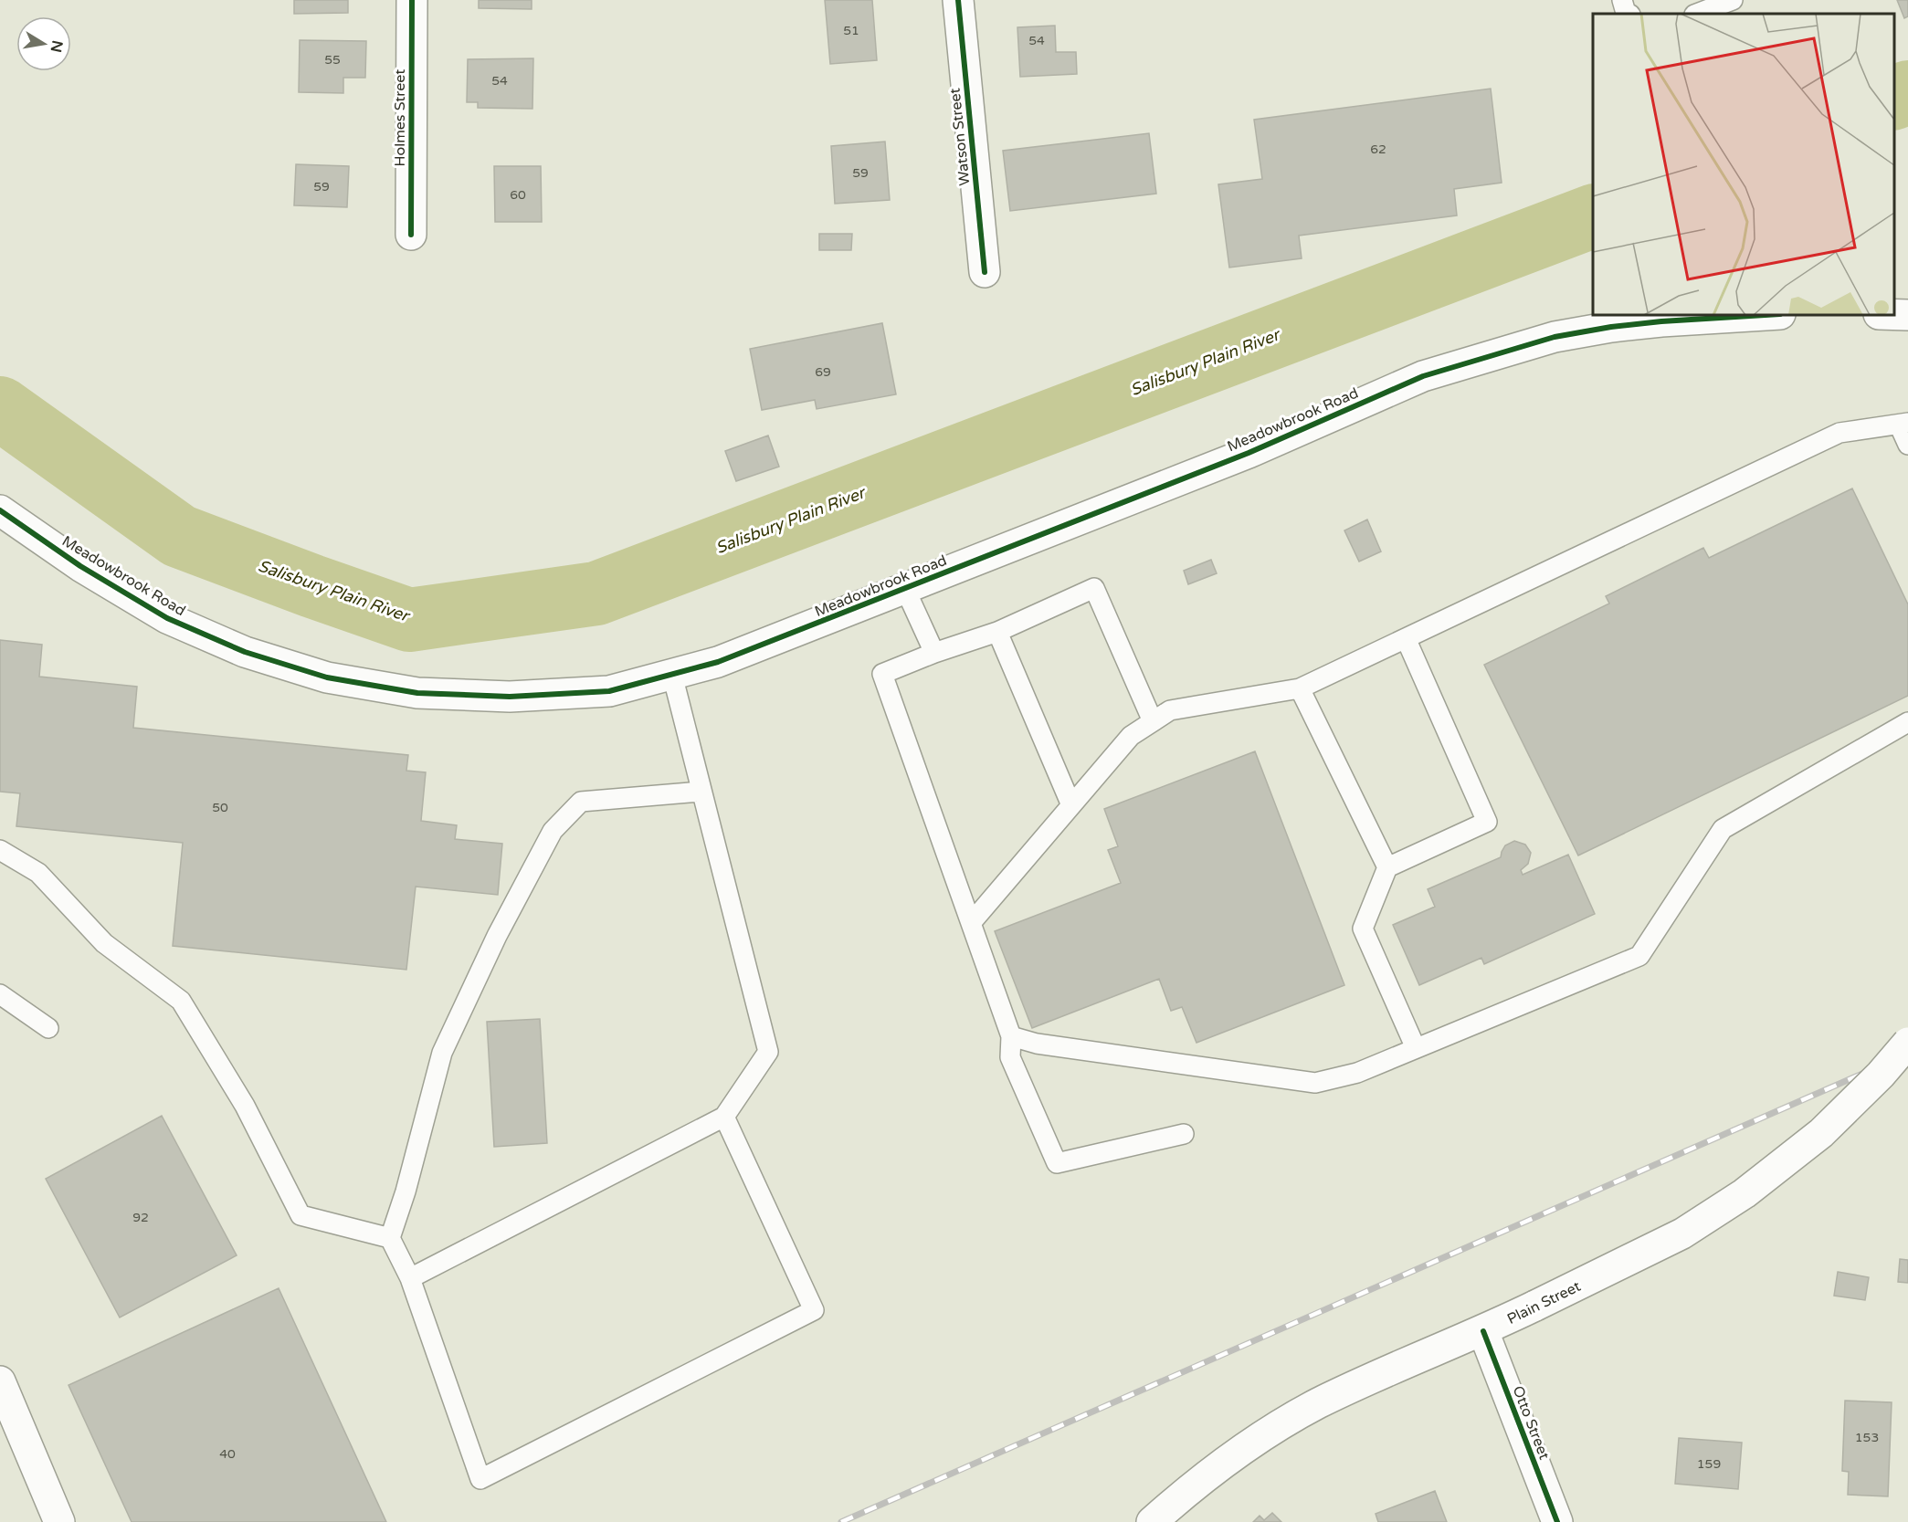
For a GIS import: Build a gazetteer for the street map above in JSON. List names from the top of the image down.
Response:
{
  "streets": {
    "street": [
      "Holmes Street",
      "Watson Street",
      "Meadowbrook Road",
      "Plain Street",
      "Otto Street"
    ]
  },
  "crossings": [
    ["Plain Street", "Otto Street"]
  ],
  "water": ["Salisbury Plain River"],
  "house_numbers": [
    "51",
    "54",
    "55",
    "54",
    "62",
    "59",
    "59",
    "60",
    "69",
    "50",
    "92",
    "153",
    "40",
    "159"
  ],
  "north": "right"
}
